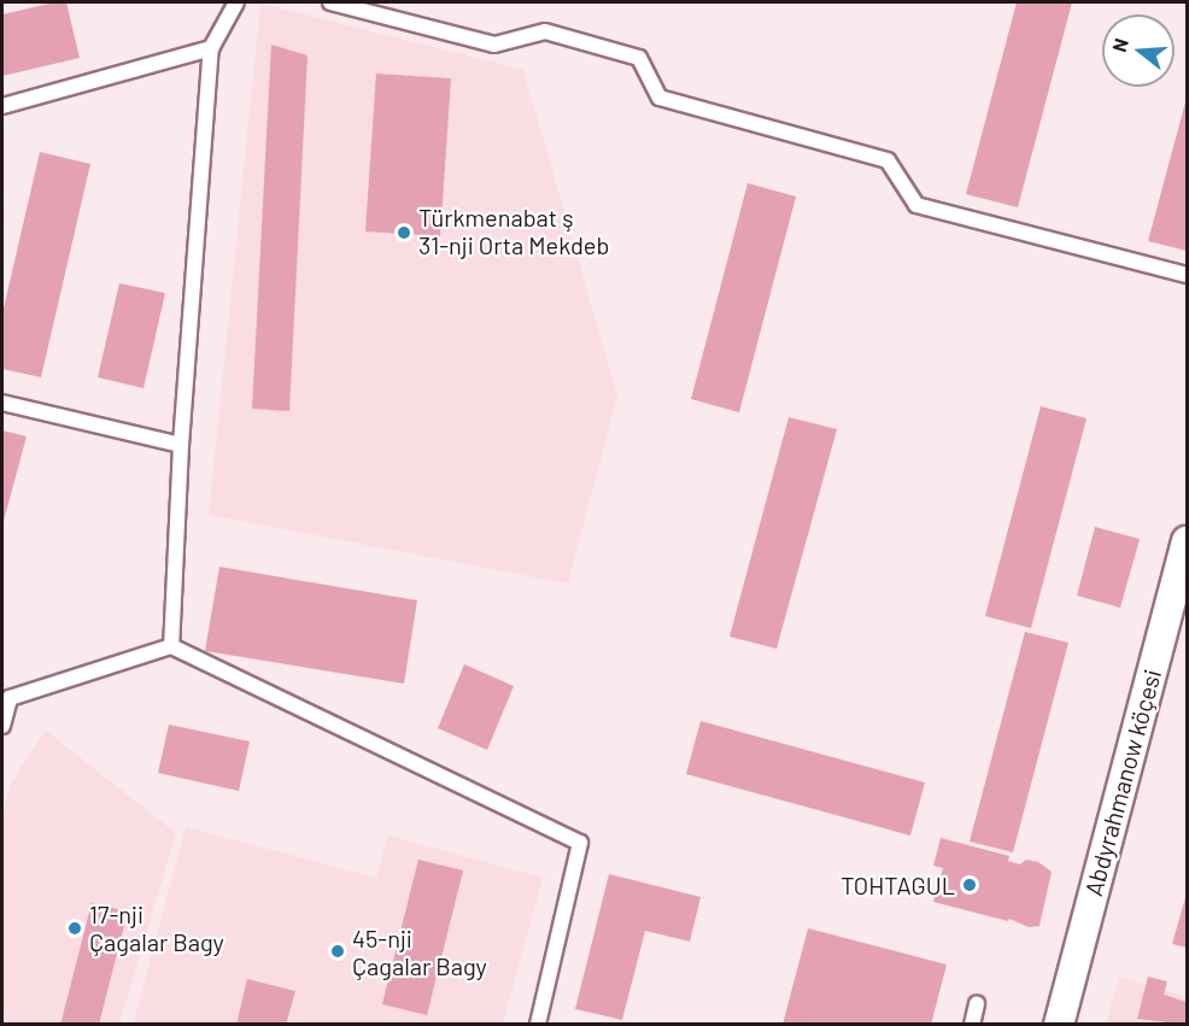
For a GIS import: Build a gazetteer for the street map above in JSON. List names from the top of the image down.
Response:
{
  "streets": {
    "street": ["Abdyrahmanow köçesi"]
  },
  "places": [
    "Türkmenabat ş 31-nji Orta Mekdeb",
    "TOHTAGUL",
    "17-nji Çagalar Bagy",
    "45-nji Çagalar Bagy"
  ],
  "north": "left"
}
